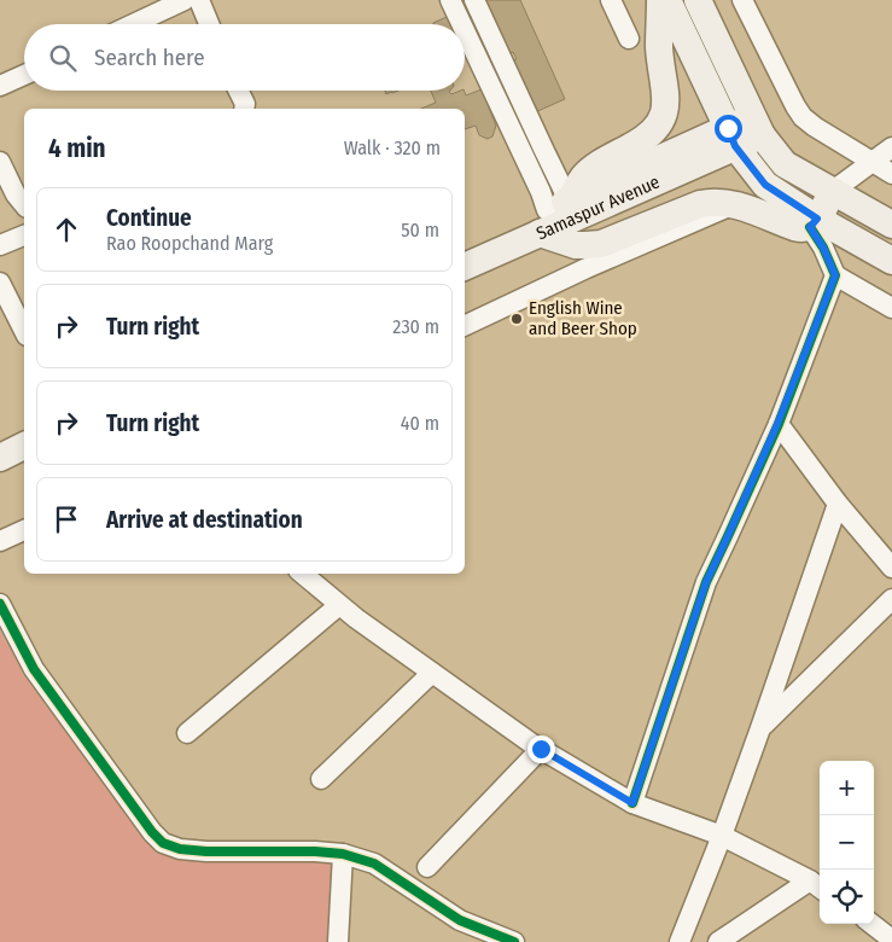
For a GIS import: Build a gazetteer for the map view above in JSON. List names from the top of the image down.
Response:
{
  "streets": {
    "main road": ["Samaspur Avenue"]
  },
  "places": ["English Wine and Beer Shop"],
  "page": {
    "search": "Search here",
    "heading": ["4 min", "Walk · 320 m"],
    "list": [
      ["Continue", "Rao Roopchand Marg", "50 m"],
      ["Turn right", "230 m"],
      ["Turn right", "40 m"],
      "Arrive at destination"
    ],
    "map_buttons": ["+", "−"]
  }
}
